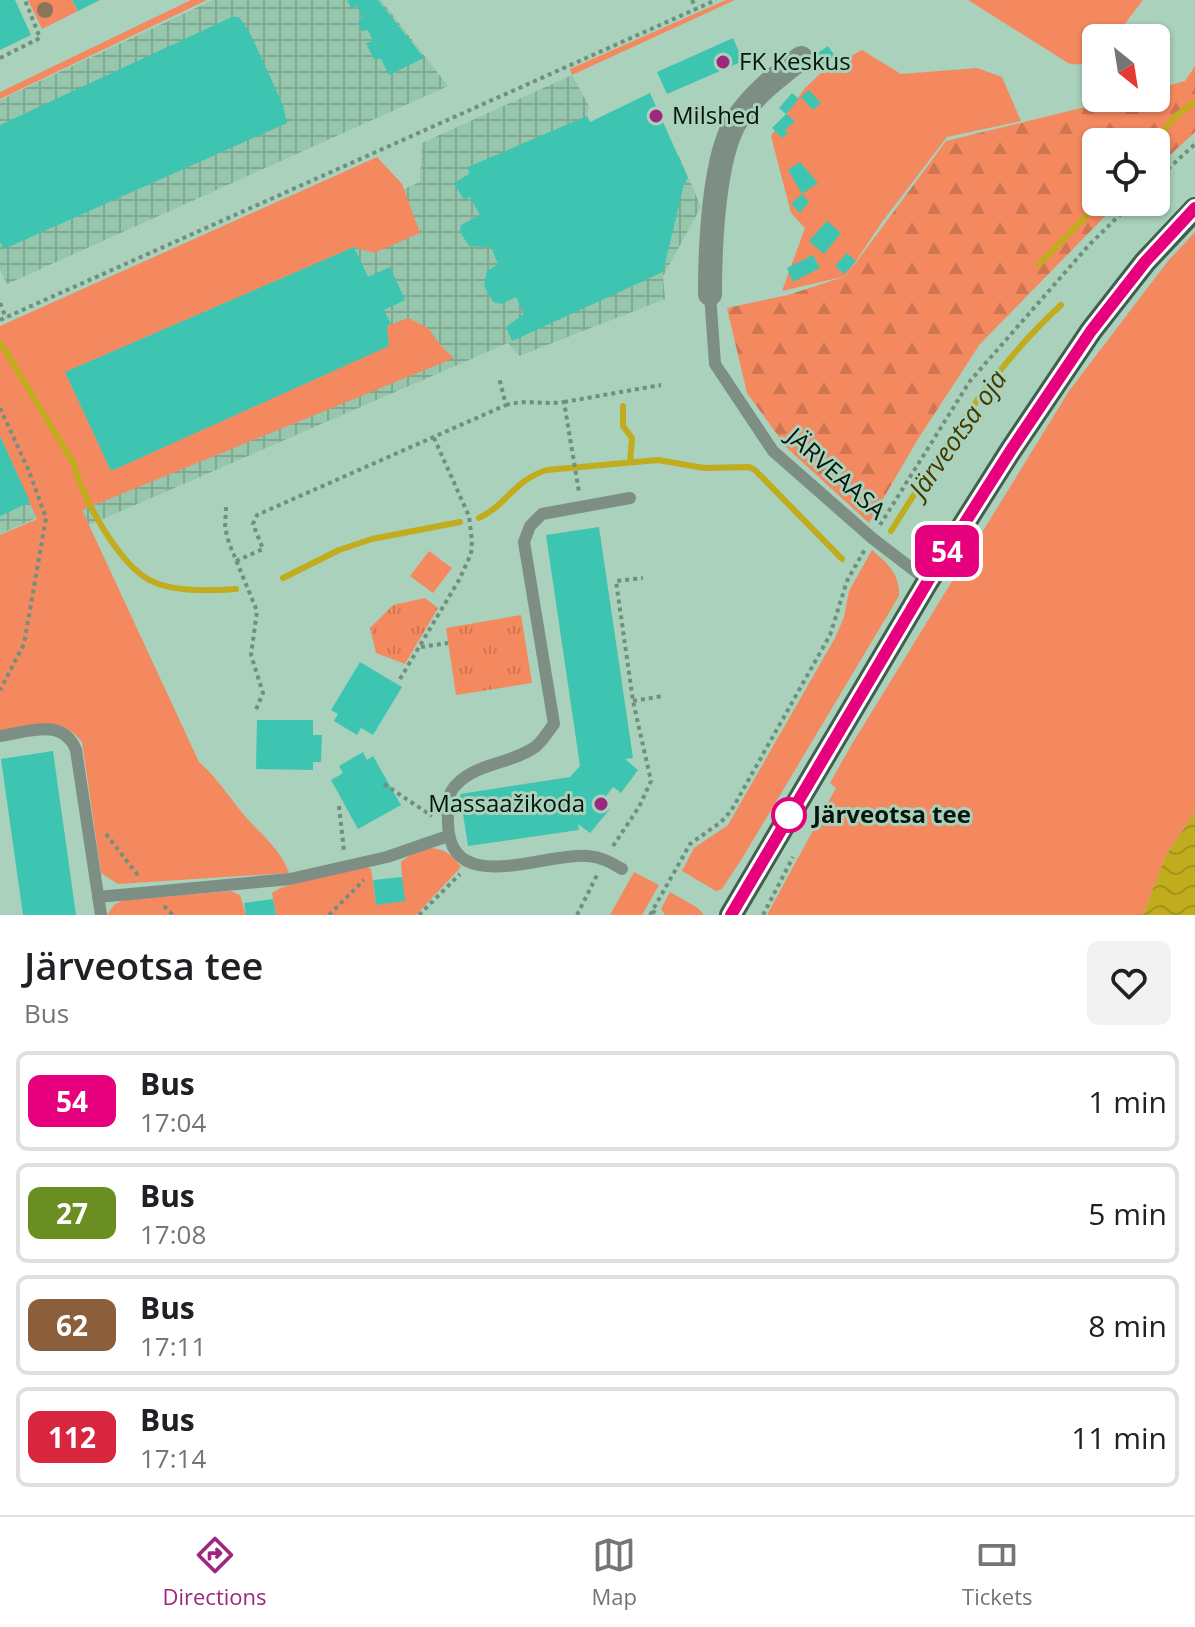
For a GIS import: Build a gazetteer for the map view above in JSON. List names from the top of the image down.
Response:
{
  "streets": {
    "lane": ["JÄRVEAASA"]
  },
  "water": ["Järveotsa oja"],
  "places": [
    "FK Keskus",
    "Milshed",
    "Massaažikoda",
    "Järveotsa tee"
  ],
  "lines": ["bus line 54"],
  "north": "bottom right",
  "page": {
    "on_map": "54",
    "heading": ["Järveotsa tee", "Bus"],
    "list": [
      {
        "mark": "54",
        "name": "Bus",
        "note": "17:04",
        "value": "1 min"
      },
      {
        "mark": "27",
        "name": "Bus",
        "note": "17:08",
        "value": "5 min"
      },
      {
        "mark": "62",
        "name": "Bus",
        "note": "17:11",
        "value": "8 min"
      },
      {
        "mark": "112",
        "name": "Bus",
        "note": "17:14",
        "value": "11 min"
      }
    ],
    "tabs": ["Directions", "Map", "Tickets"]
  }
}
